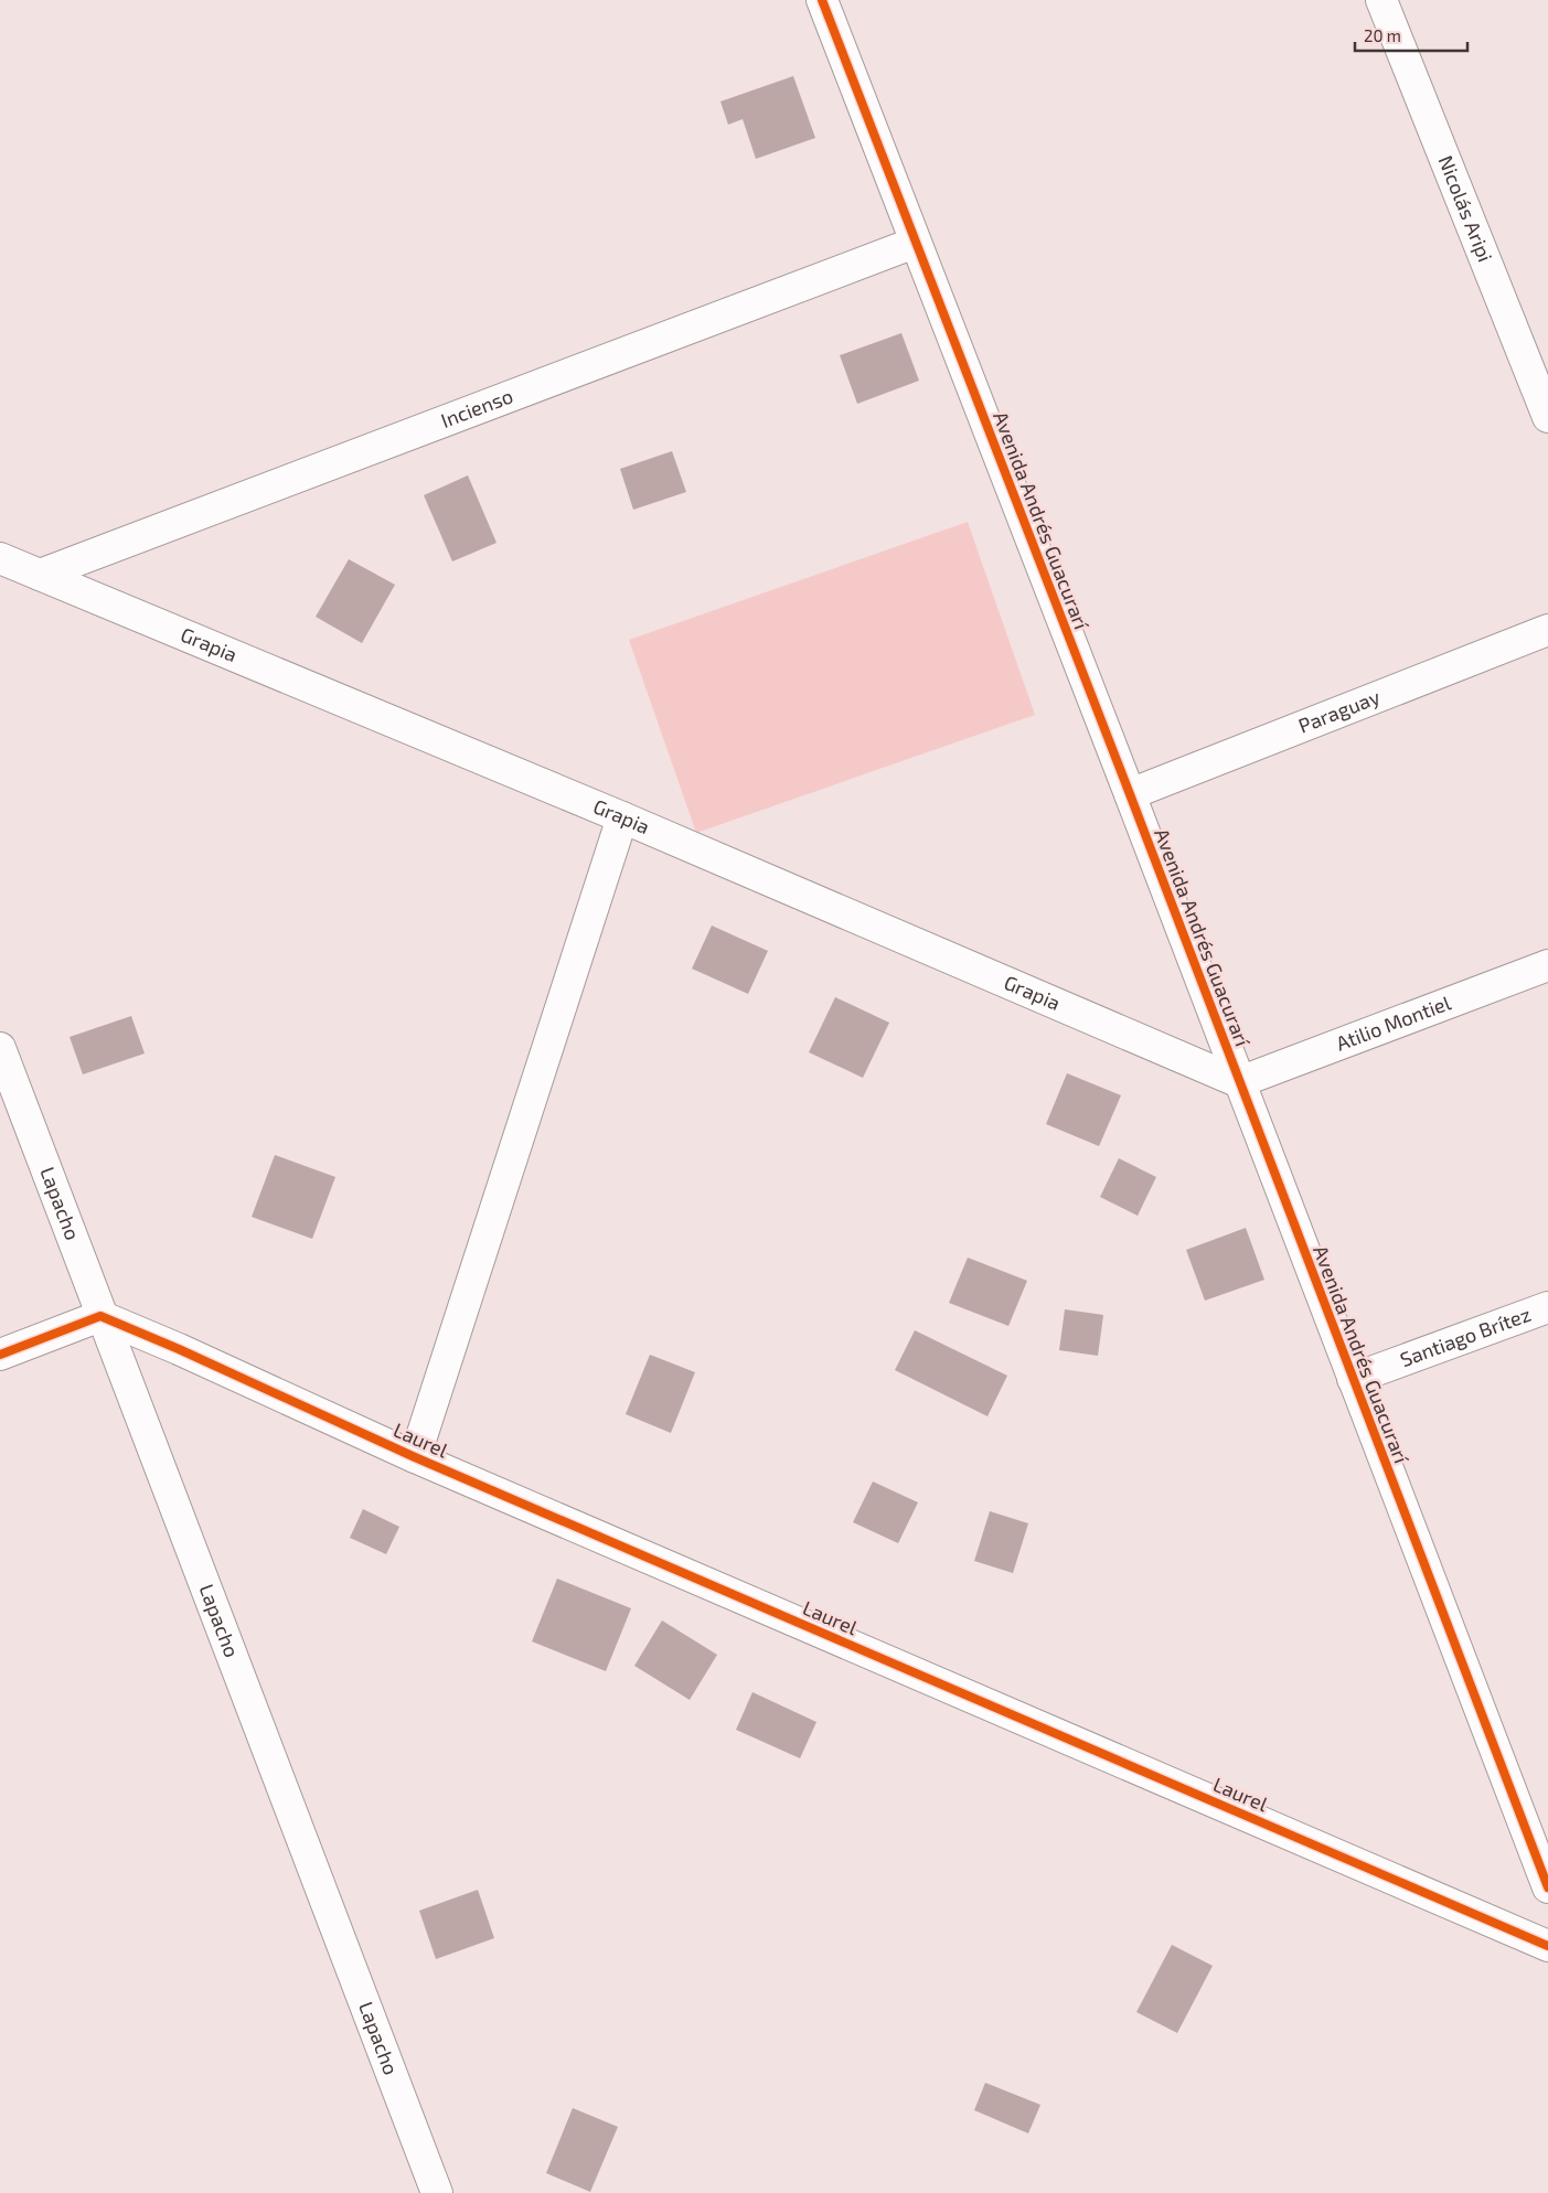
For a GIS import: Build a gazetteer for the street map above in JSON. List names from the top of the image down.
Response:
{
  "streets": {
    "street": [
      "Nicolás Aripi",
      "Incienso",
      "Avenida Andrés Guacurarí",
      "Grapia",
      "Paraguay",
      "Atilio Montiel",
      "Lapacho",
      "Santiago Brítez",
      "Laurel"
    ]
  },
  "crossings": [
    ["Incienso", "Avenida Andrés Guacurarí"],
    ["Incienso", "Grapia"],
    ["Avenida Andrés Guacurarí", "Grapia"],
    ["Avenida Andrés Guacurarí", "Paraguay"],
    ["Avenida Andrés Guacurarí", "Atilio Montiel"],
    ["Avenida Andrés Guacurarí", "Santiago Brítez"],
    ["Grapia", "Atilio Montiel"],
    ["Lapacho", "Laurel"]
  ],
  "scale_bar": "20 m"
}
